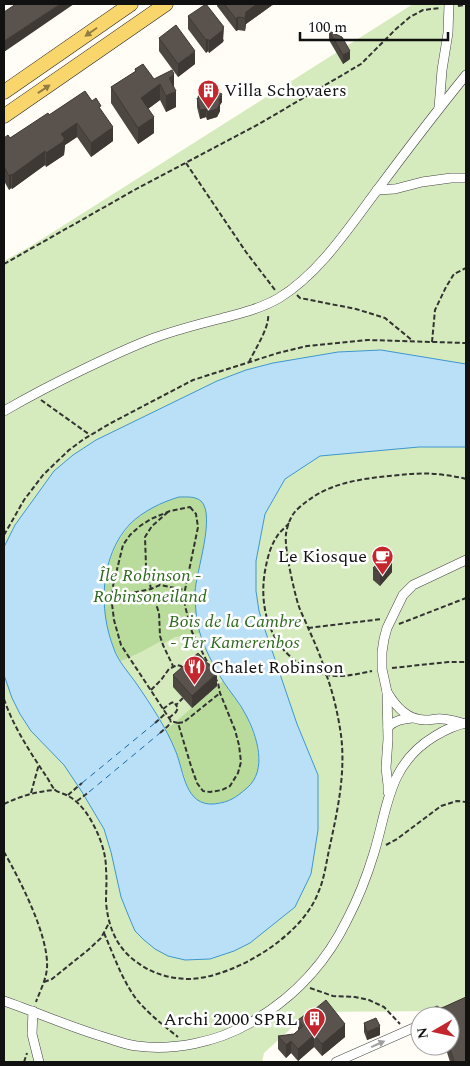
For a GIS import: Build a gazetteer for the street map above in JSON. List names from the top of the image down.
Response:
{
  "parks": ["Île Robinson - Robinsoneiland", "Bois de la Cambre - Ter Kamerenbos"],
  "places": {
    "building": ["Villa Schovaers", "Archi 2000 SPRL"],
    "cafe": ["Le Kiosque"],
    "restaurant": ["Chalet Robinson"]
  },
  "scale_bar": "100 m",
  "north": "left"
}
